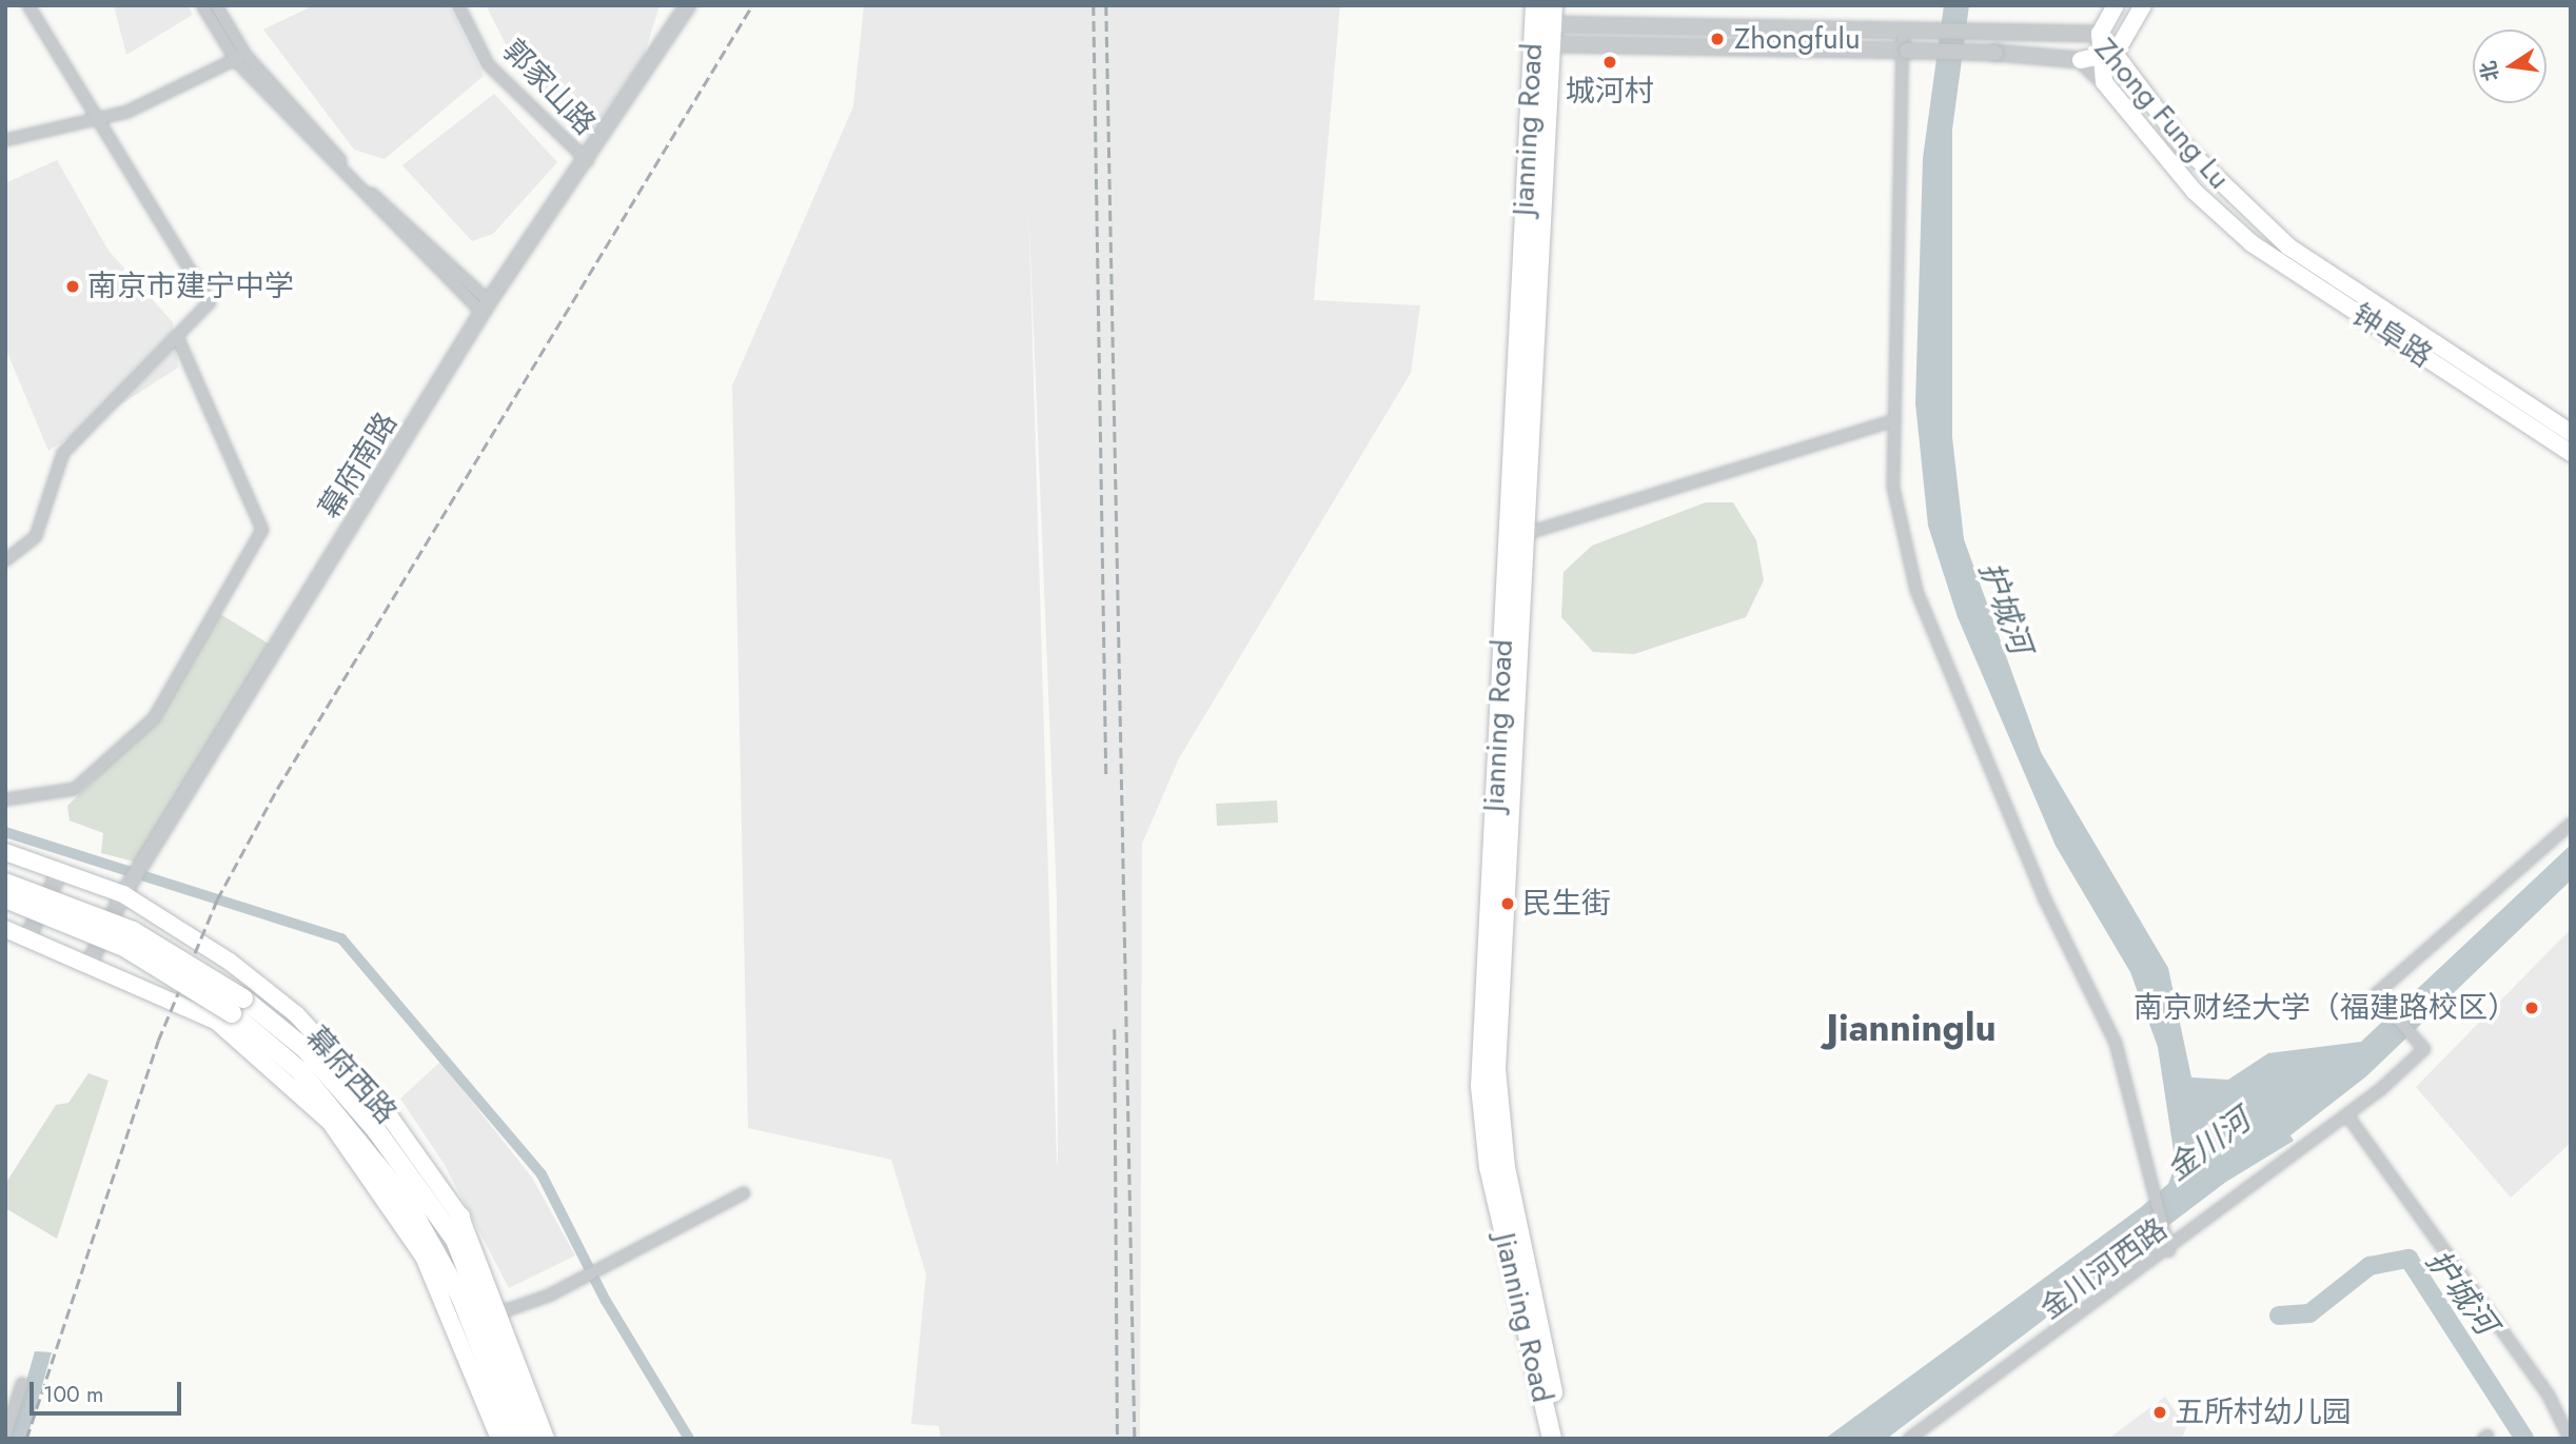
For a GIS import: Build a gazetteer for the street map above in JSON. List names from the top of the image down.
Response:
{
  "streets": {
    "main road": [
      "Zhong Fung Lu",
      "Jianning Road",
      "钟阜路",
      "幕府西路"
    ],
    "street": ["郭家山路", "幕府南路", "金川河西路"]
  },
  "crossings": [
    ["郭家山路", "幕府南路"],
    ["Zhong Fung Lu", "Jianning Road"],
    ["Zhong Fung Lu", "钟阜路"],
    ["幕府南路", "幕府西路"]
  ],
  "districts": ["Jianninglu"],
  "water": ["护城河", "金川河"],
  "places": [
    "Zhongfulu",
    "城河村",
    "南京市建宁中学",
    "民生街",
    "南京财经大学（福建路校区）",
    "五所村幼儿园"
  ],
  "scale_bar": "100 m",
  "north": "left"
}
